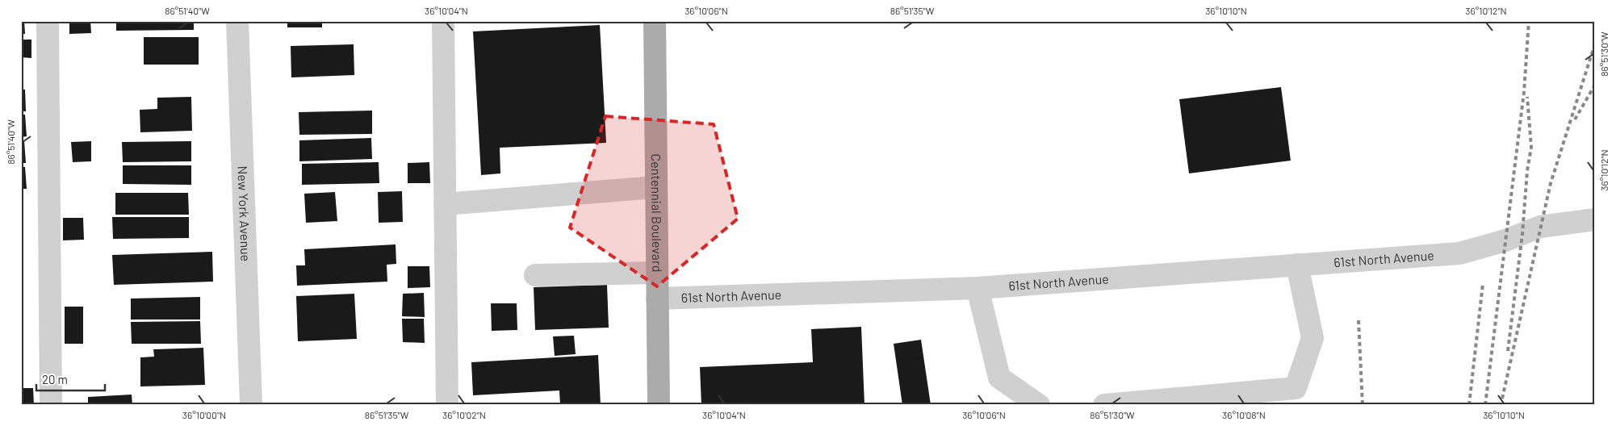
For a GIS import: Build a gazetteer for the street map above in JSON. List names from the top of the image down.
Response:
{
  "streets": {
    "main road": ["Centennial Boulevard"],
    "street": ["New York Avenue", "61st North Avenue"]
  },
  "crossings": [
    ["Centennial Boulevard", "61st North Avenue"]
  ],
  "scale_bar": "20 m",
  "coordinates": [
    "86°51'40\"W",
    "36°10'04\"N",
    "36°10'06\"N",
    "86°51'35\"W",
    "36°10'10\"N",
    "36°10'12\"N",
    "86°51'30\"W",
    "36°10'00\"N",
    "36°10'02\"N",
    "36°10'08\"N"
  ]
}
